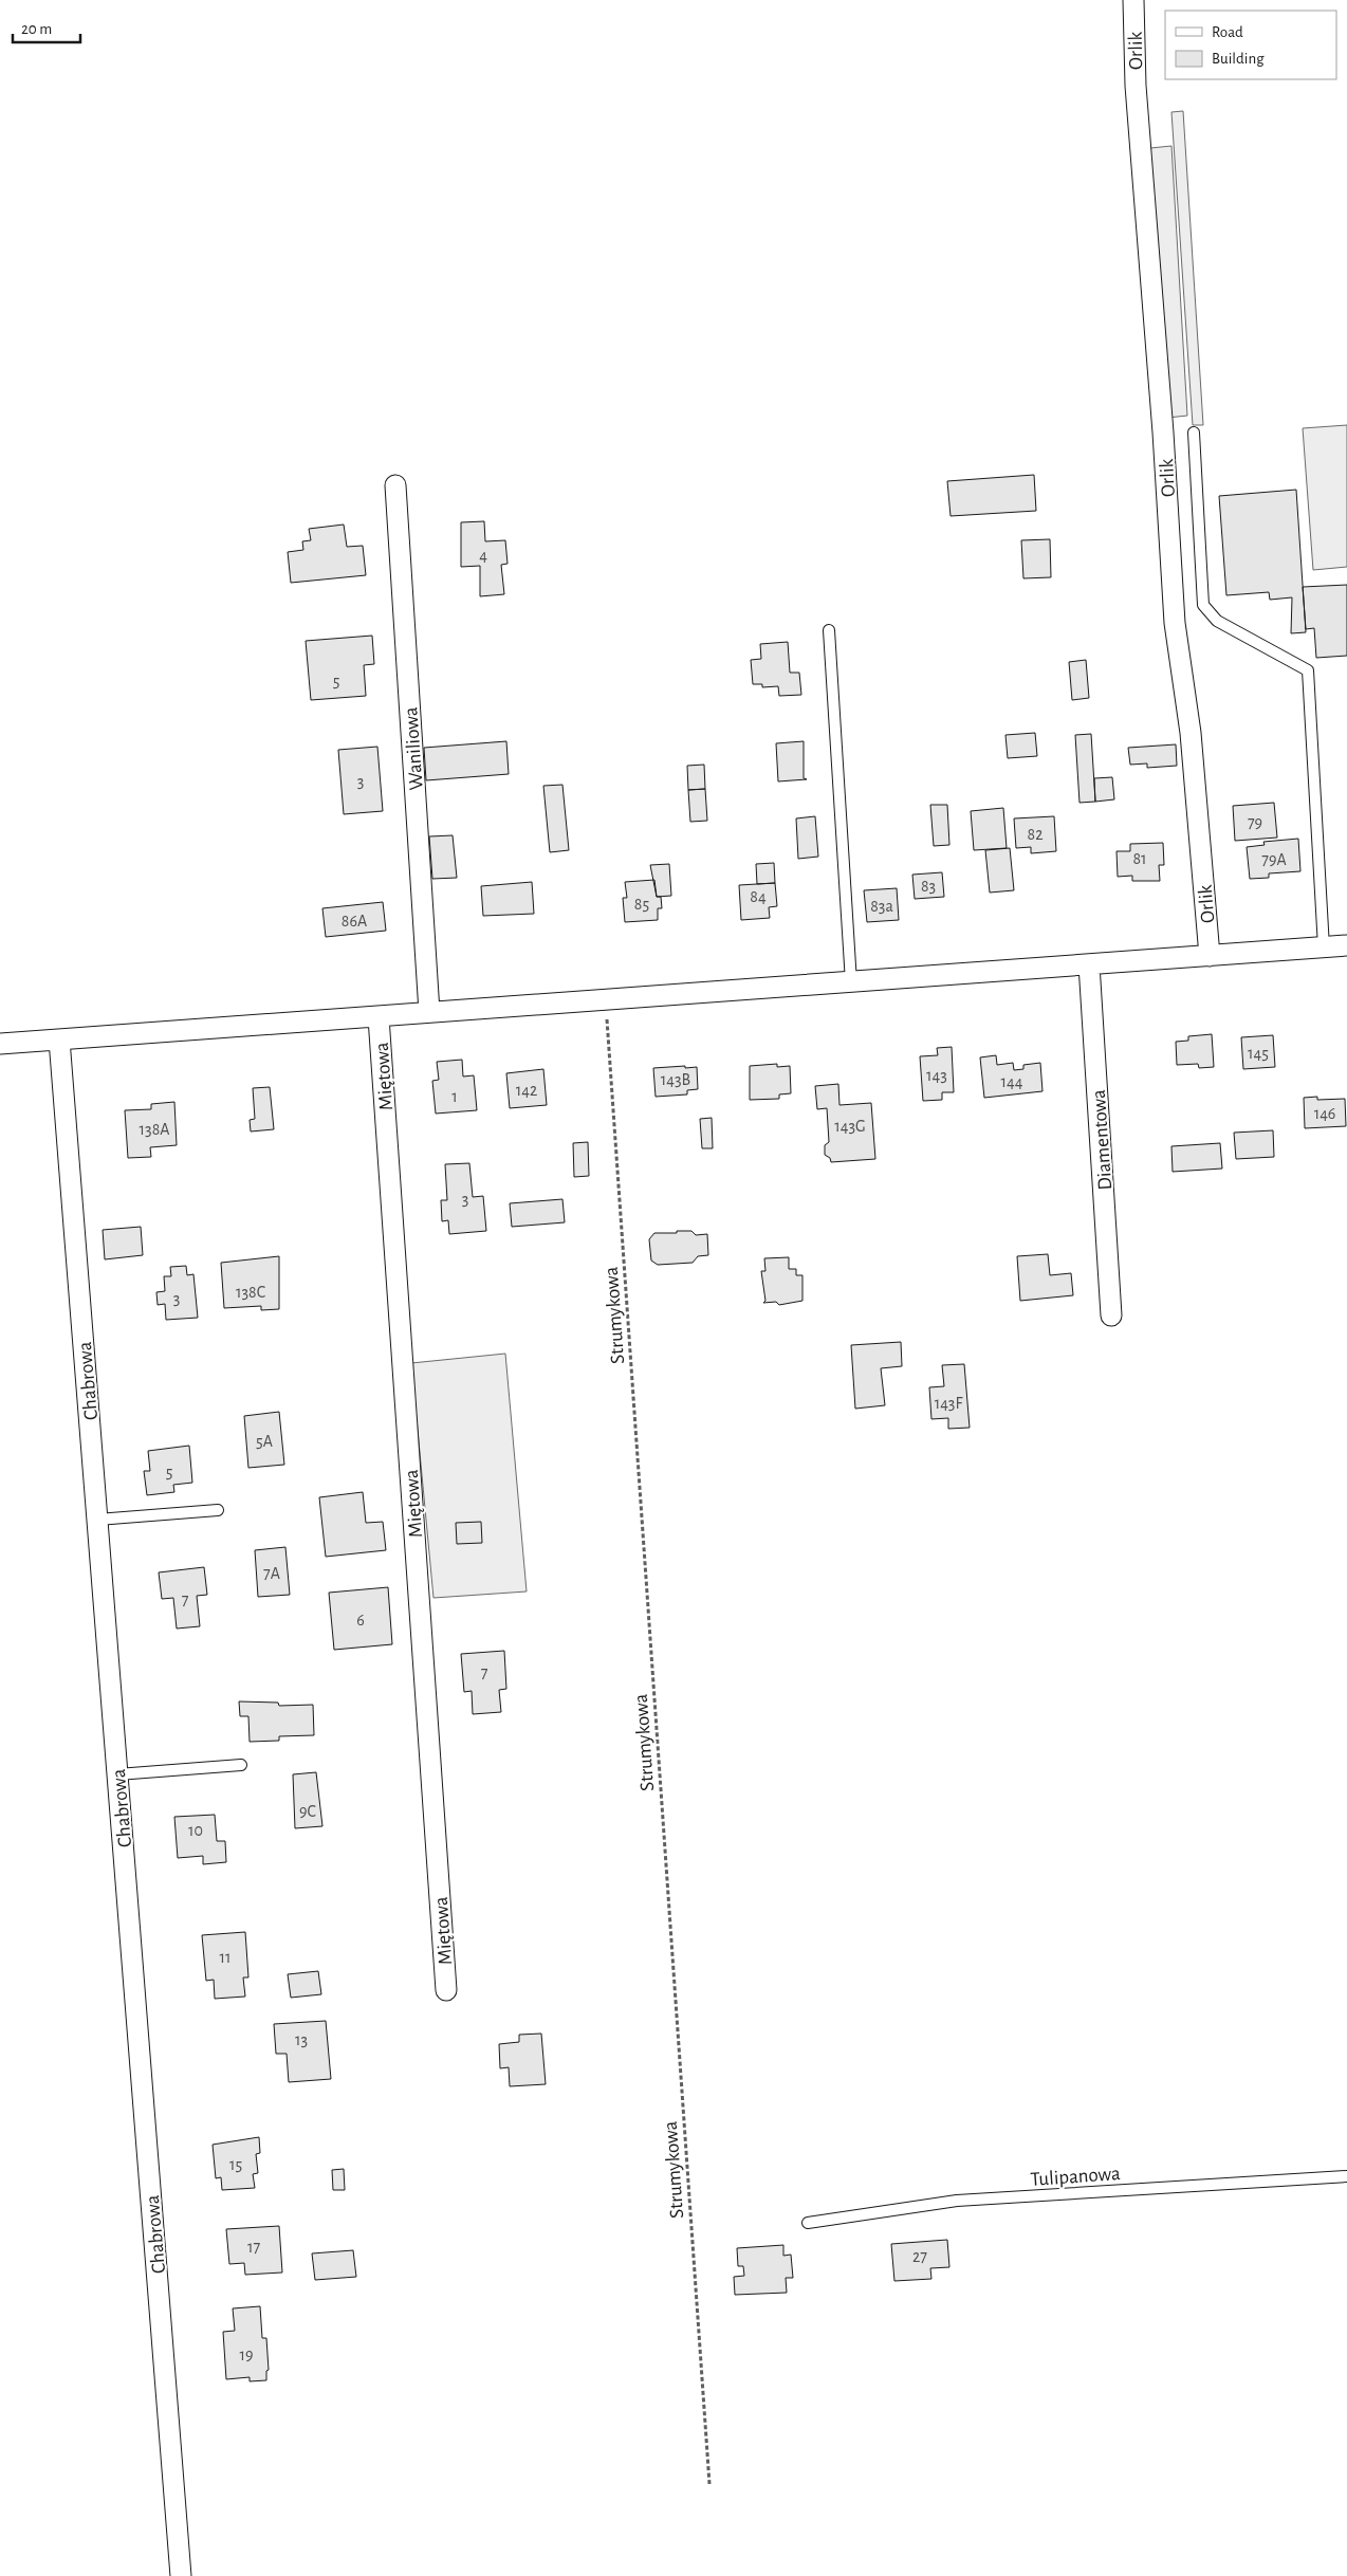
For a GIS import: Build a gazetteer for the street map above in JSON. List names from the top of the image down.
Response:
{
  "streets": {
    "street": [
      "Orlik",
      "Waniliowa",
      "Miętowa",
      "Diamentowa",
      "Chabrowa"
    ],
    "lane": ["Tulipanowa"],
    "path": ["Strumykowa"]
  },
  "house_numbers": [
    "4",
    "5",
    "3",
    "79",
    "82",
    "81",
    "79A",
    "83",
    "84",
    "85",
    "83a",
    "86A",
    "145",
    "143",
    "143B",
    "144",
    "142",
    "1",
    "146",
    "143G",
    "138A",
    "3",
    "138C",
    "3",
    "143F",
    "5A",
    "5",
    "7A",
    "7",
    "6",
    "7",
    "9C",
    "10",
    "11",
    "13",
    "15",
    "17",
    "27",
    "19"
  ],
  "legend": ["Road", "Building"],
  "scale_bar": "20 m"
}
